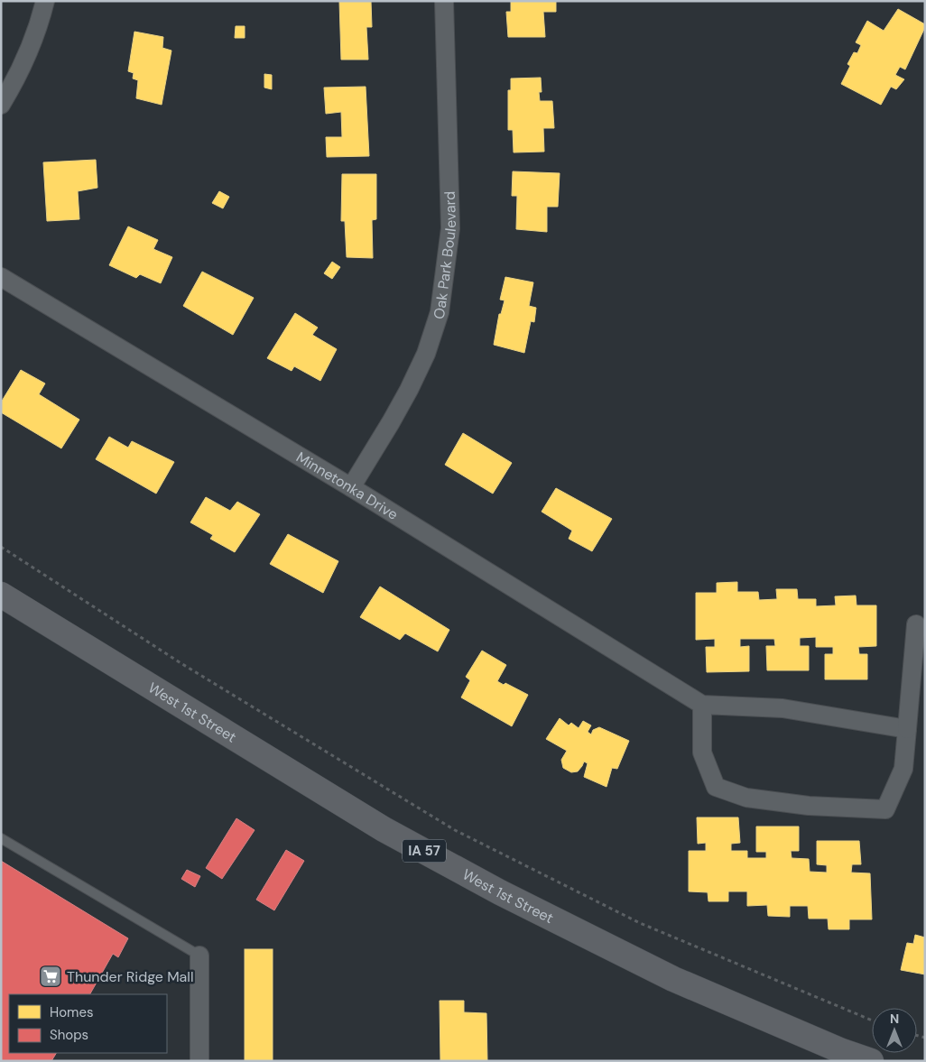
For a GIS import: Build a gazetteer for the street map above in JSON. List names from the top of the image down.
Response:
{
  "streets": {
    "main road": ["West 1st Street", "IA 57"],
    "street": ["Oak Park Boulevard", "Minnetonka Drive"]
  },
  "crossings": [
    ["Oak Park Boulevard", "Minnetonka Drive"]
  ],
  "places": {
    "supermarket": ["Thunder Ridge Mall"]
  },
  "legend": ["Homes", "Shops"],
  "north": "top"
}
